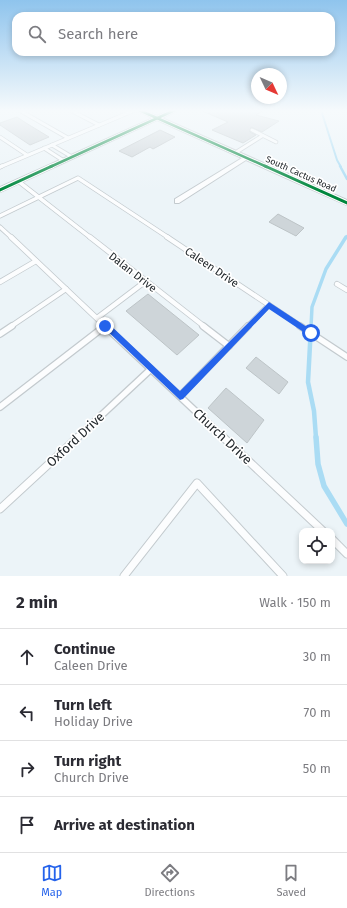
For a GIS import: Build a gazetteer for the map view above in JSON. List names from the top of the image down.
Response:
{
  "streets": {
    "street": ["South Cactus Road"],
    "lane": [
      "Caleen Drive",
      "Dalan Drive",
      "Church Drive",
      "Oxford Drive"
    ]
  },
  "crossings": [
    ["Caleen Drive", "Dalan Drive"],
    ["Church Drive", "Oxford Drive"]
  ],
  "north": "bottom right",
  "page": {
    "search": "Search here",
    "heading": ["2 min", "Walk · 150 m"],
    "list": [
      ["Continue", "Caleen Drive", "30 m"],
      ["Turn left", "Holiday Drive", "70 m"],
      ["Turn right", "Church Drive", "50 m"],
      "Arrive at destination"
    ],
    "nav": ["Map", "Directions", "Saved"]
  }
}
